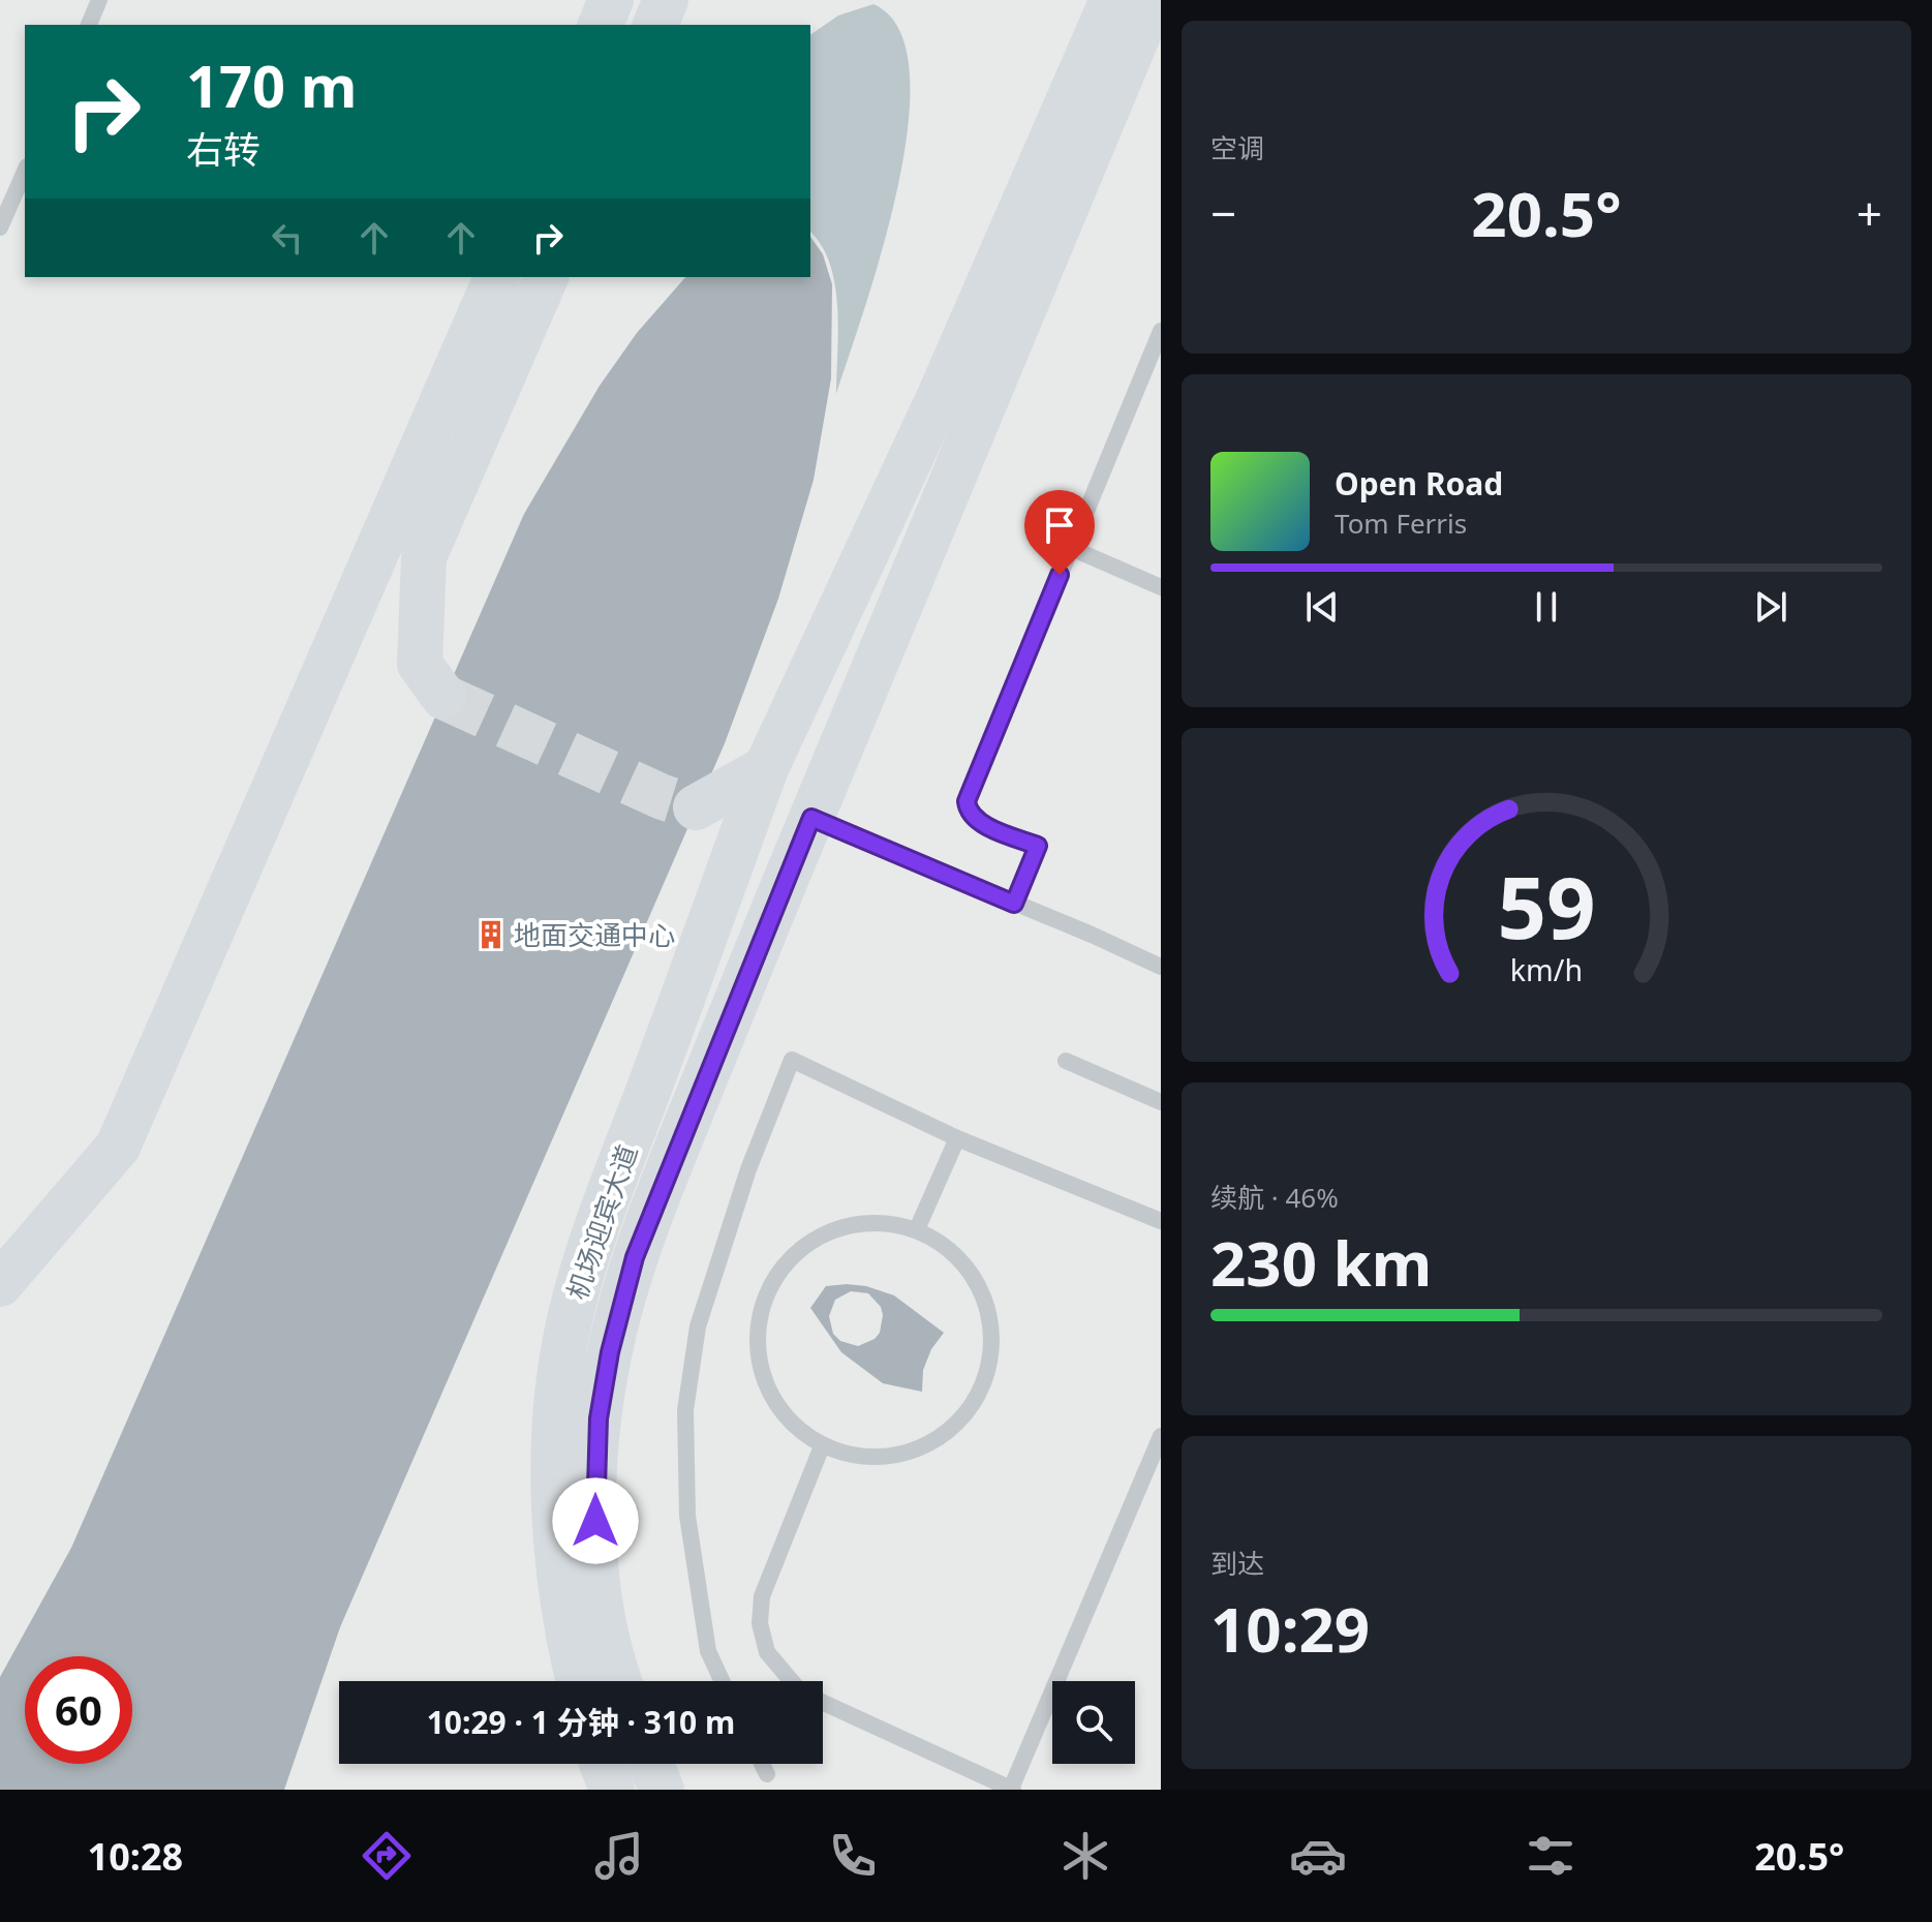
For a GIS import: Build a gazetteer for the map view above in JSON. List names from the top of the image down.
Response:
{
  "streets": {
    "main road": ["机场迎宾大道"]
  },
  "places": {
    "building": ["地面交通中心"]
  },
  "page": {
    "tile": [
      "空调",
      ["续航 · 46%", "230 km"],
      ["到达", "10:29"]
    ],
    "turn": ["170 m", "右转"],
    "heat": ["−", "20.5°", "+"],
    "song": ["Open Road", "Tom Ferris"],
    "limit": "60",
    "trip": "10:29 · 1 分钟 · 310 m",
    "tabs": ["10:28", "20.5°"],
    "gauge": ["59", "km/h"]
  }
}
